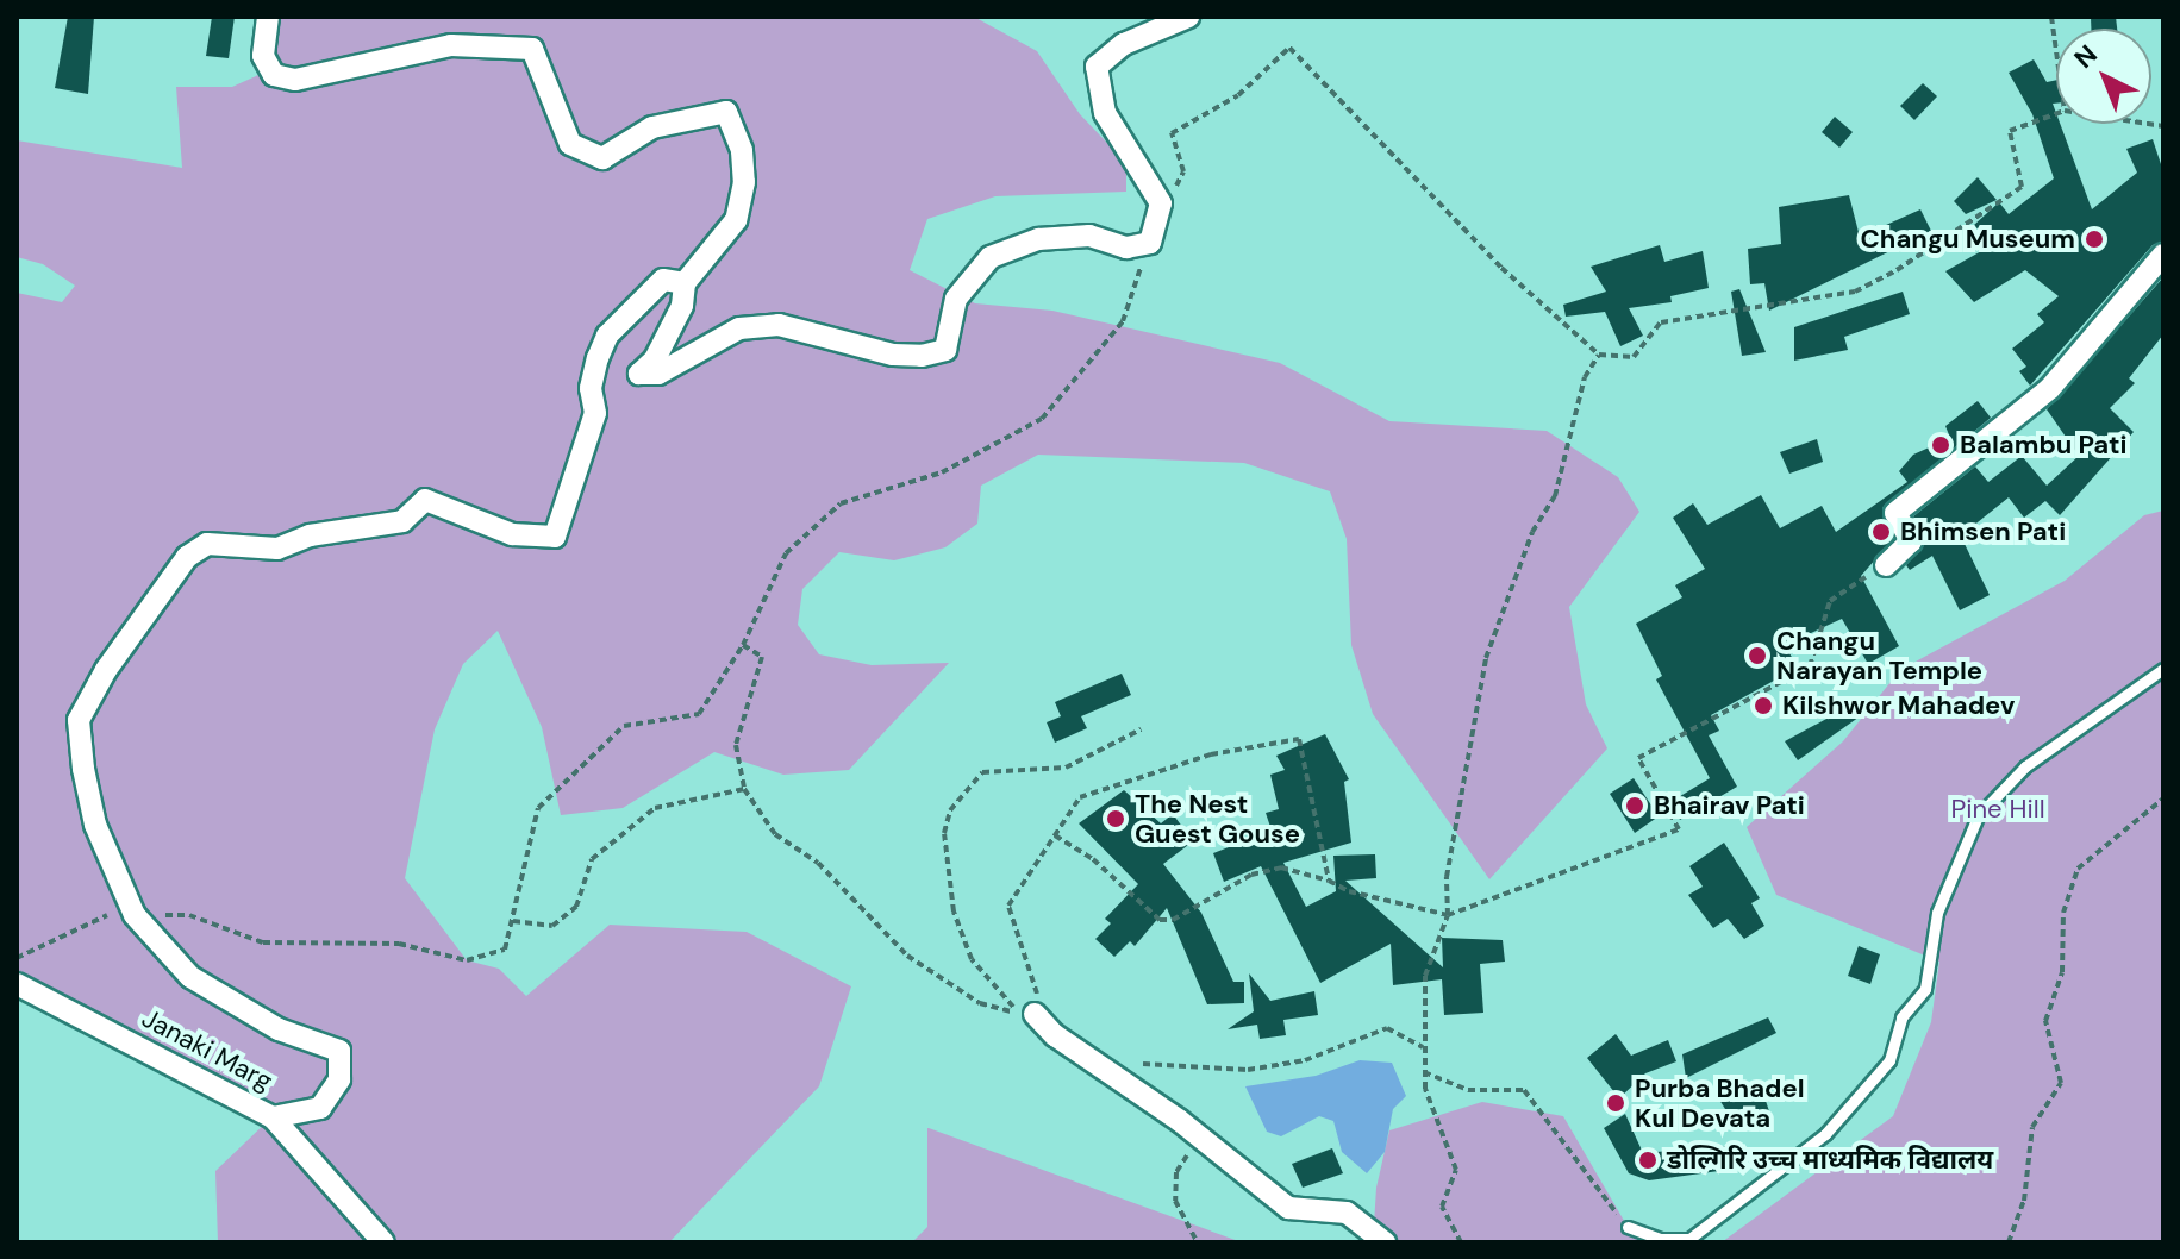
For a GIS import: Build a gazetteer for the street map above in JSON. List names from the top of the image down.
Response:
{
  "streets": {
    "street": ["Janaki Marg"]
  },
  "parks": ["Pine Hill"],
  "places": [
    "Changu Museum",
    "Balambu Pati",
    "Bhimsen Pati",
    "Changu Narayan Temple",
    "Kilshwor Mahadev",
    "Bhairav Pati",
    "The Nest Guest Gouse",
    "Purba Bhadel Kul Devata",
    "डोल्गिरि उच्च माध्यमिक विद्यालय"
  ],
  "north": "top left"
}
